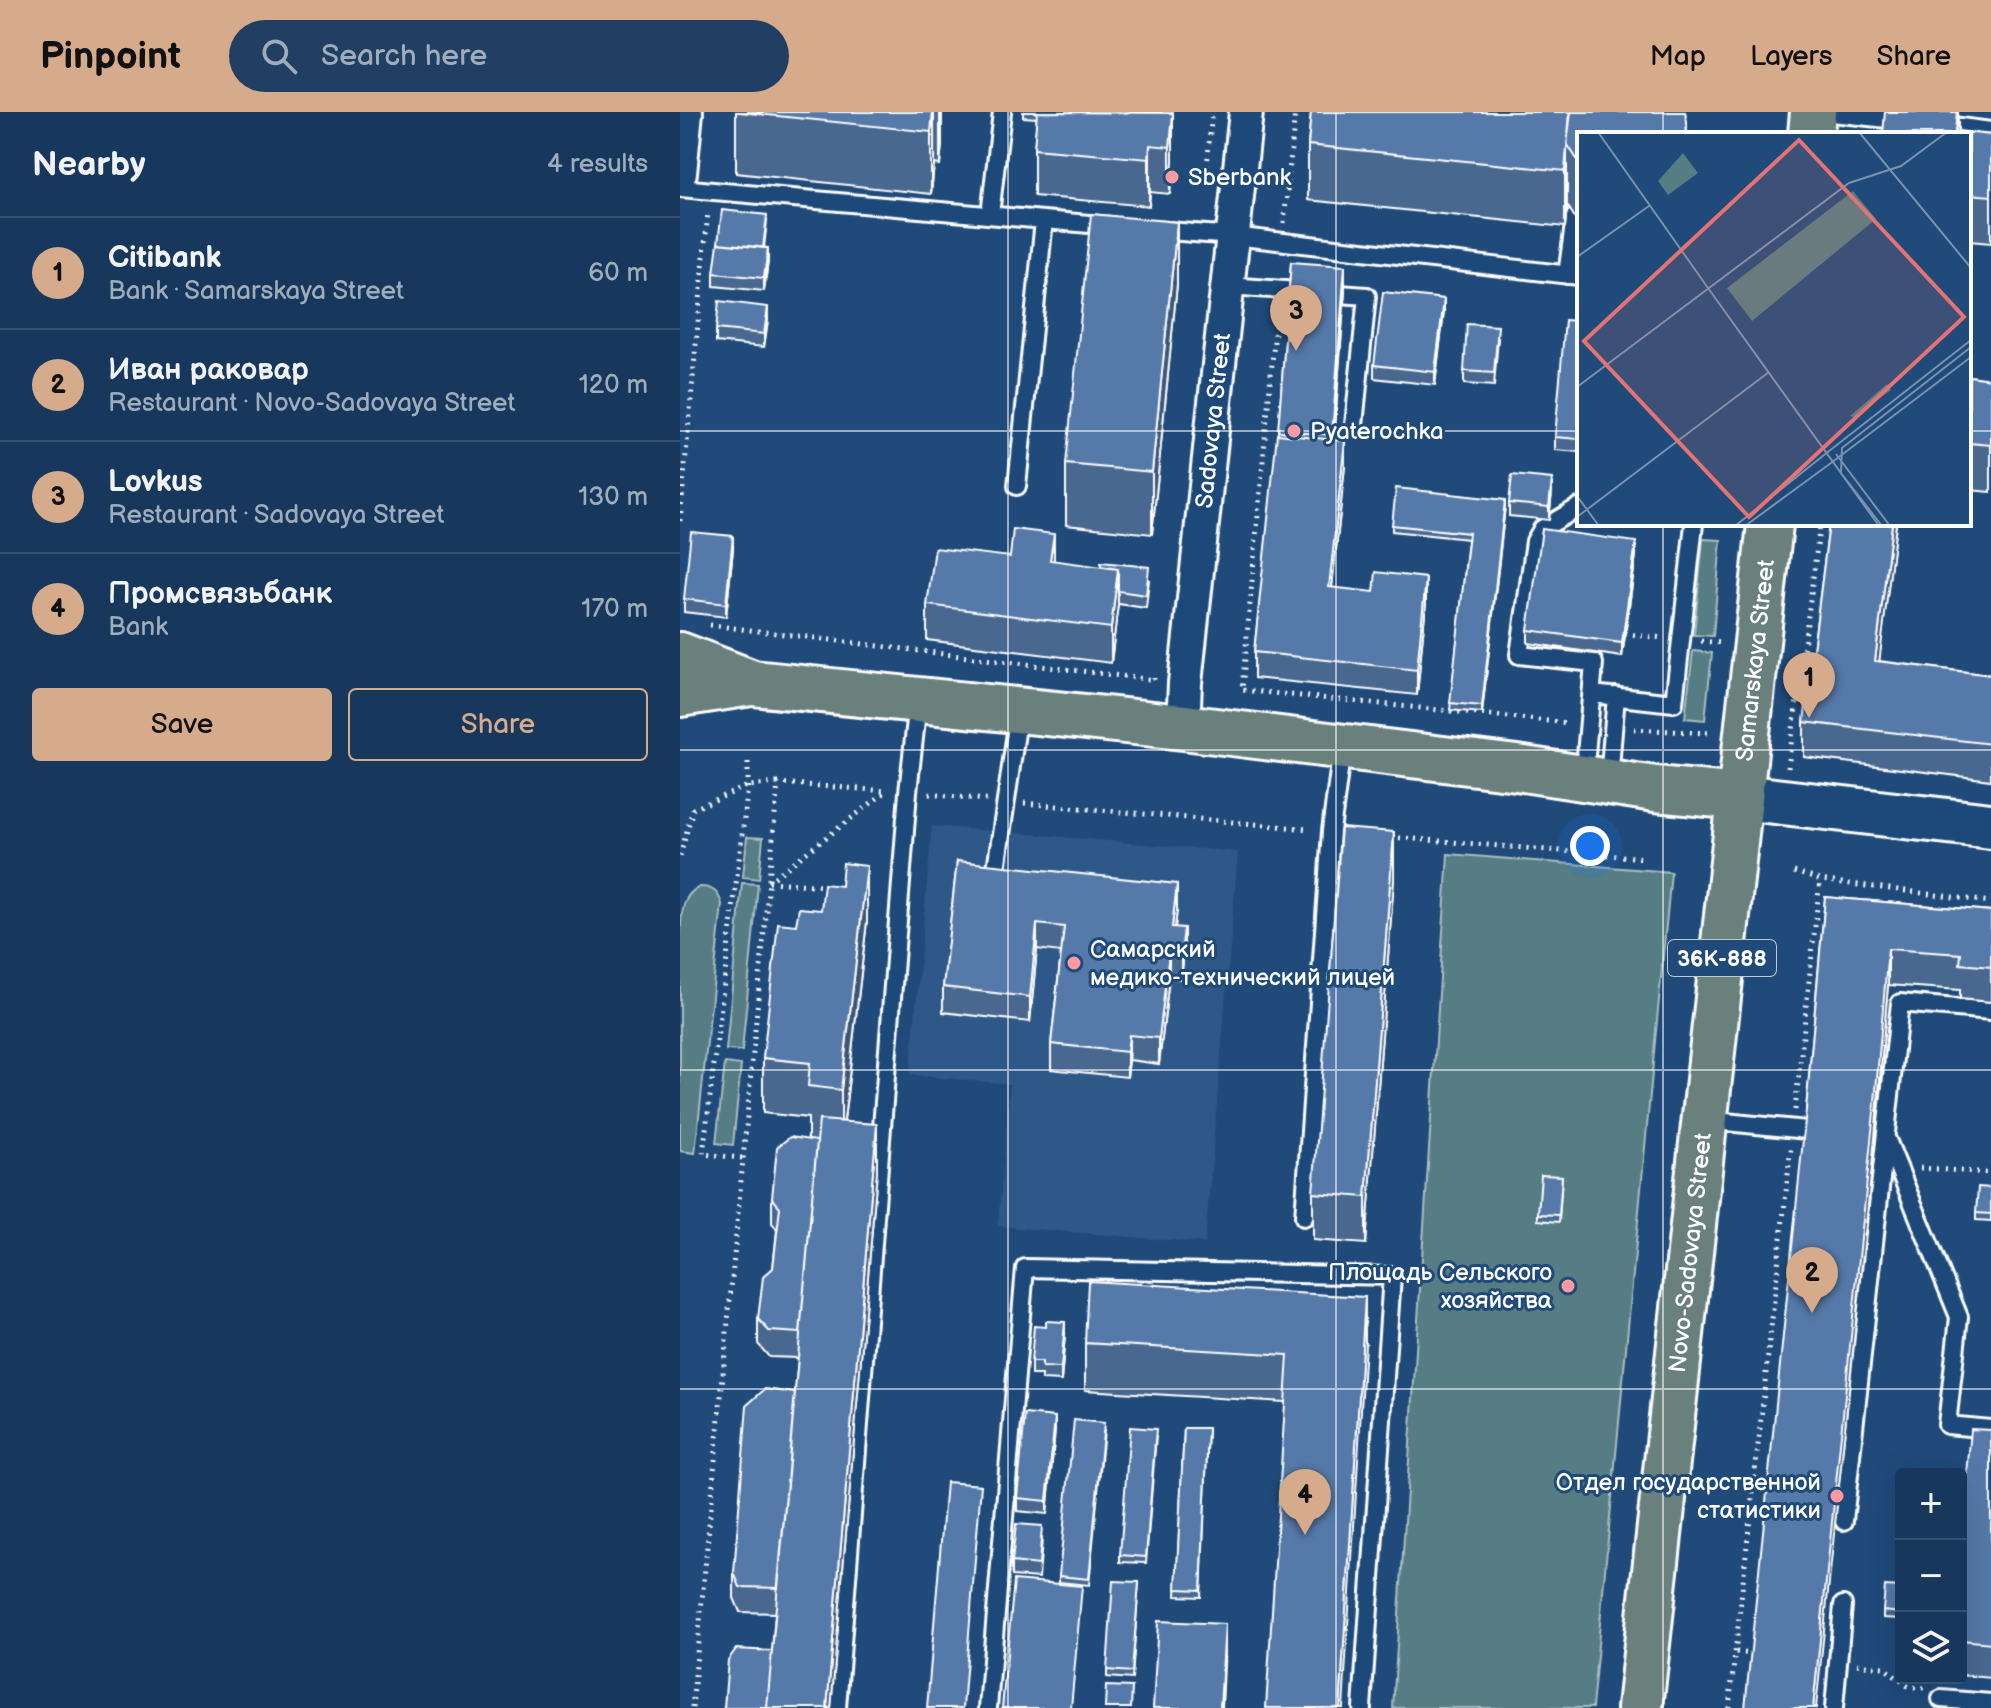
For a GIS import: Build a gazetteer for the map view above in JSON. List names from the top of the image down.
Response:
{
  "streets": {
    "main road": ["Samarskaya Street", "36К-888", "Novo-Sadovaya Street"],
    "street": ["Sadovaya Street"]
  },
  "crossings": [
    ["Samarskaya Street", "Novo-Sadovaya Street"]
  ],
  "places": [
    "Sberbank",
    "Pyaterochka",
    "Самарский медико-технический лицей",
    "Площадь Сельского хозяйства",
    "Отдел государственной статистики"
  ],
  "page": {
    "header": "Pinpoint",
    "search": "Search here",
    "nav": ["Map", "Layers", "Share"],
    "heading": ["Nearby", "4 results"],
    "list": [
      {
        "mark": "1",
        "name": "Citibank",
        "note": "Bank · Samarskaya Street",
        "value": "60 m"
      },
      {
        "mark": "2",
        "name": "Иван раковар",
        "note": "Restaurant · Novo-Sadovaya Street",
        "value": "120 m"
      },
      {
        "mark": "3",
        "name": "Lovkus",
        "note": "Restaurant · Sadovaya Street",
        "value": "130 m"
      },
      {
        "mark": "4",
        "name": "Промсвязьбанк",
        "note": "Bank",
        "value": "170 m"
      }
    ],
    "pins": [
      "3",
      "1",
      "2",
      "4"
    ],
    "buttons": ["Save", "Share"],
    "map_buttons": ["+", "−"]
  }
}
